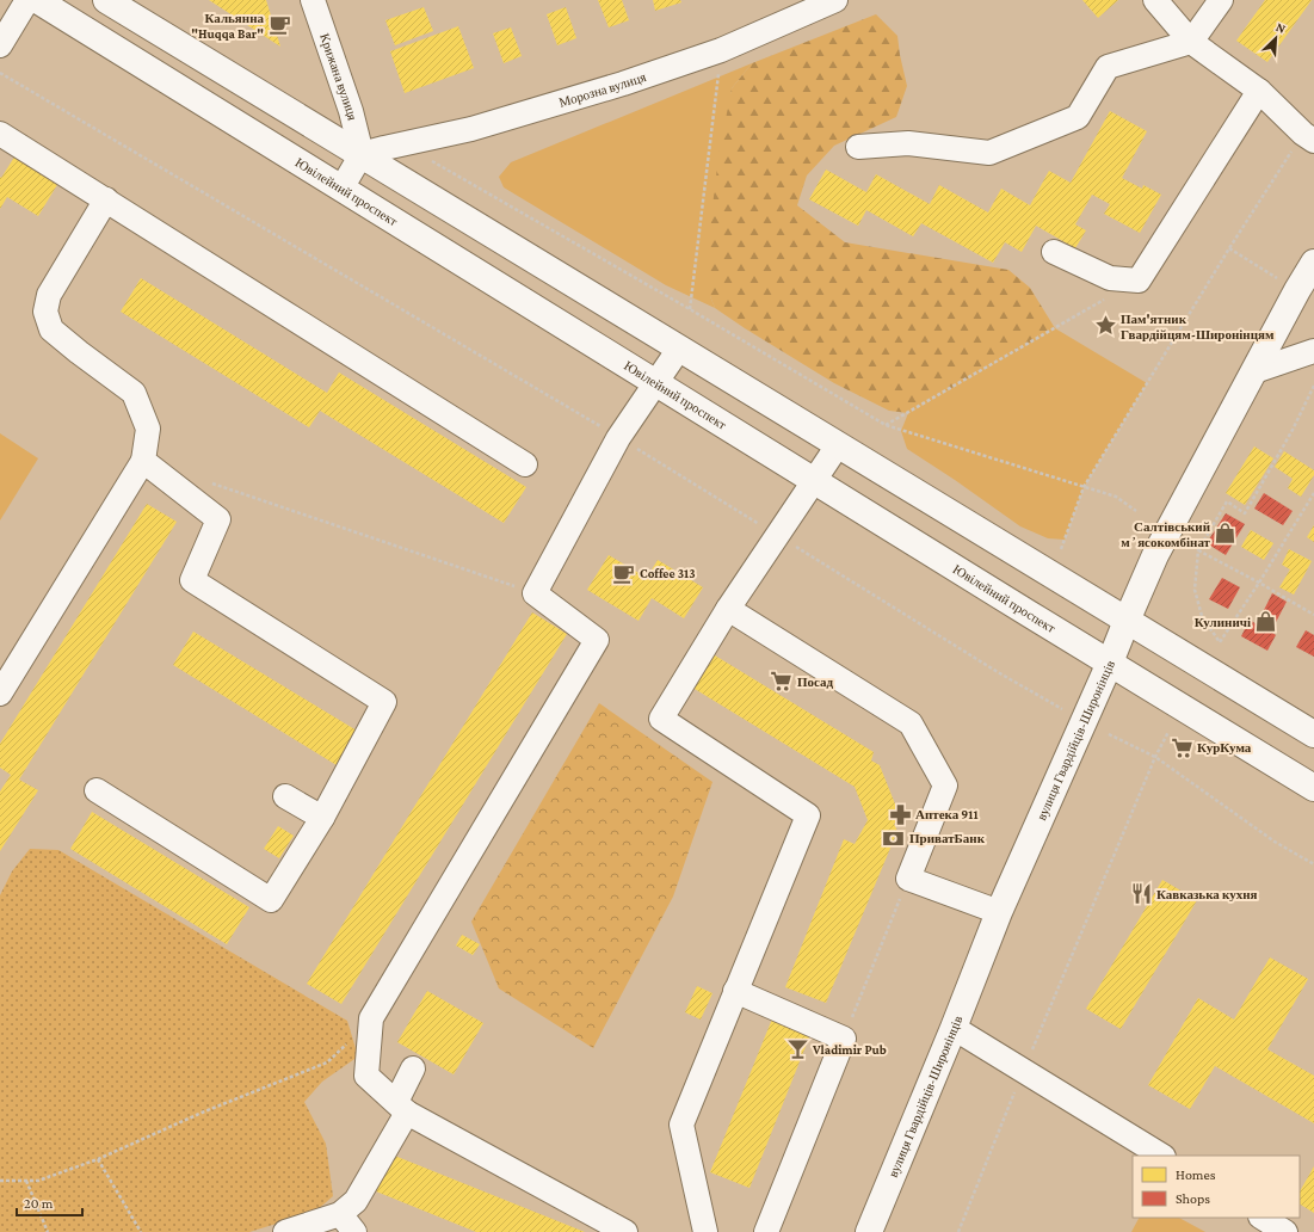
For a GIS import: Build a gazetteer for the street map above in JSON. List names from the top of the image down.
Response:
{
  "streets": {
    "main road": ["Ювілейний проспект", "вулиця Гвардійців-Широнінців"],
    "street": ["Крижана вулиця", "Морозна вулиця"]
  },
  "crossings": [
    ["Крижана вулиця", "Морозна вулиця"],
    ["Ювілейний проспект", "вулиця Гвардійців-Широнінців"]
  ],
  "places": {
    "cafe": ["Кальянна \"Huqqa Bar\"", "Coffee 313"],
    "place": ["Пам'ятник Гвардійцям-Широнінцям"],
    "shop": ["Салтівський мʼясокомбінат", "Кулиничі"],
    "supermarket": ["Посад", "КурКума"],
    "pharmacy": ["Аптека 911"],
    "bank": ["ПриватБанк"],
    "restaurant": ["Кавказька кухня"],
    "bar": ["Vladimir Pub"]
  },
  "legend": ["Homes", "Shops"],
  "scale_bar": "20 m",
  "north": "top right"
}
